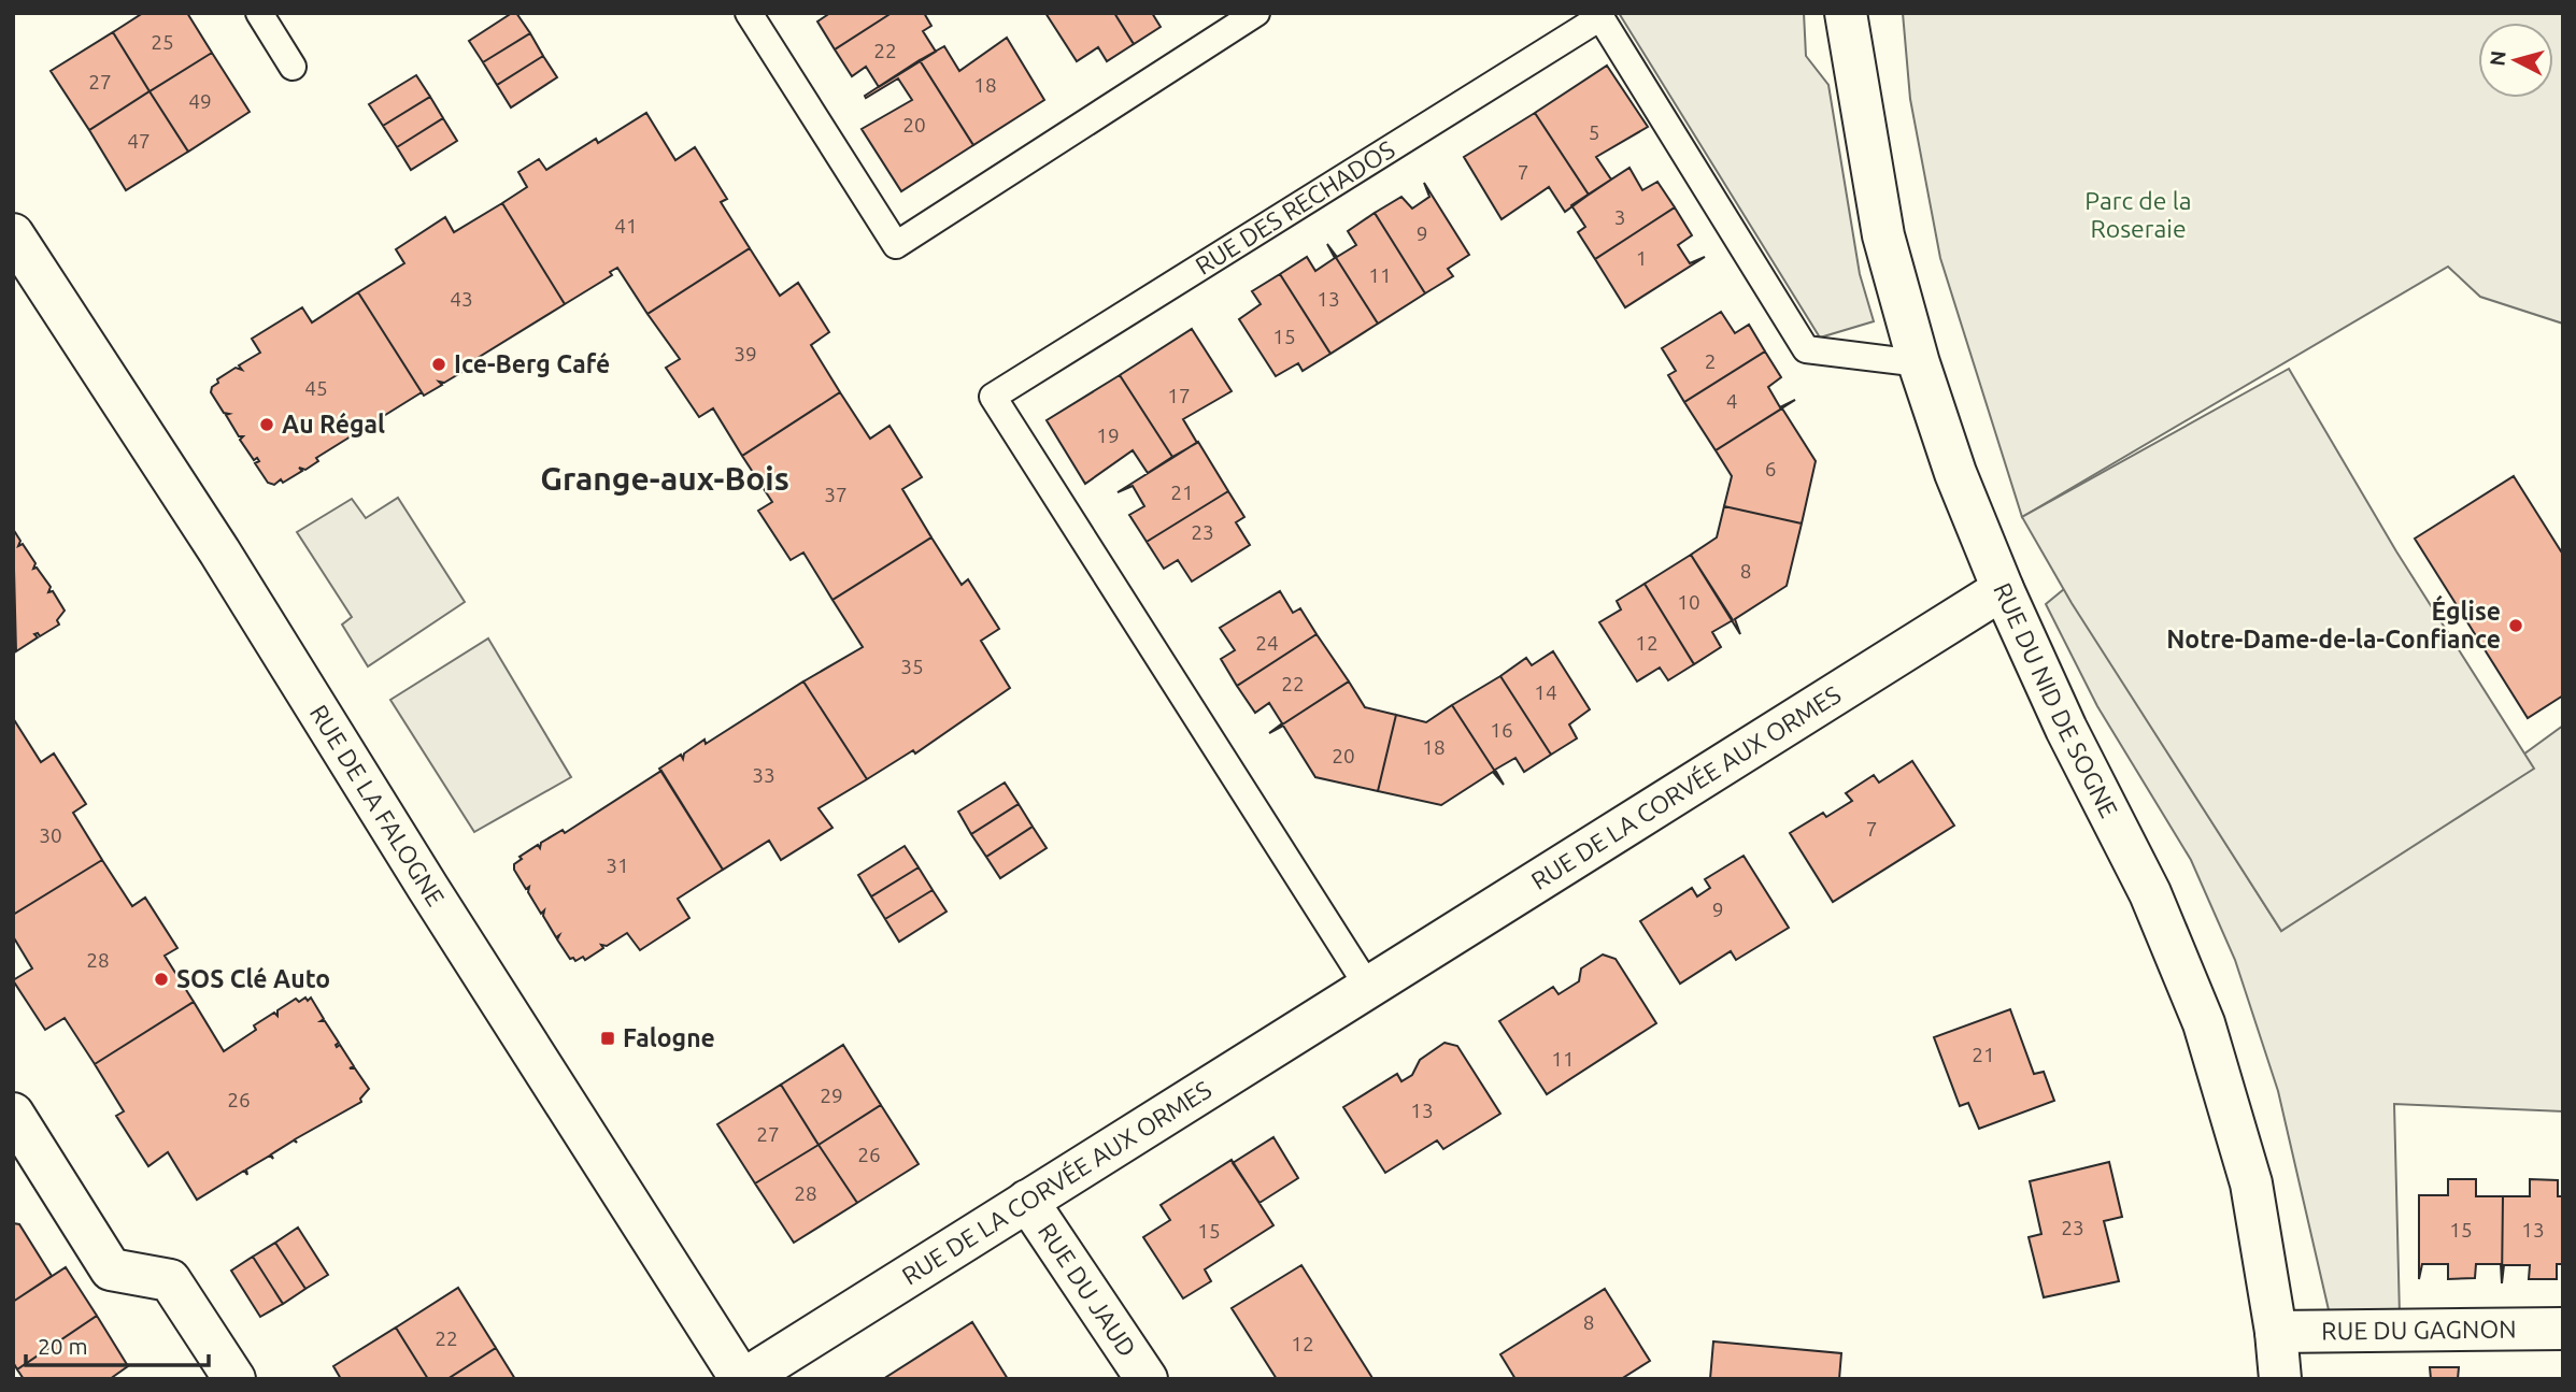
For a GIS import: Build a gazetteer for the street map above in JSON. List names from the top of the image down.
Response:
{
  "streets": {
    "street": [
      "RUE DU NID DE SOGNE",
      "RUE DE LA CORVÉE AUX ORMES",
      "RUE DE LA FALOGNE",
      "RUE DU JAUD",
      "RUE DU GAGNON"
    ],
    "lane": ["RUE DES RECHADOS"]
  },
  "crossings": [
    ["RUE DES RECHADOS", "RUE DU NID DE SOGNE"],
    ["RUE DES RECHADOS", "RUE DE LA CORVÉE AUX ORMES"],
    ["RUE DU NID DE SOGNE", "RUE DE LA CORVÉE AUX ORMES"],
    ["RUE DU NID DE SOGNE", "RUE DU GAGNON"],
    ["RUE DE LA CORVÉE AUX ORMES", "RUE DE LA FALOGNE"],
    ["RUE DE LA CORVÉE AUX ORMES", "RUE DU JAUD"]
  ],
  "districts": ["Grange-aux-Bois"],
  "parks": ["Parc de la Roseraie"],
  "places": {
    "other": [
      "Ice-Berg Café",
      "Au Régal",
      "Église Notre-Dame-de-la-Confiance",
      "SOS Clé Auto"
    ],
    "transit": ["Falogne"]
  },
  "house_numbers": [
    "25",
    "22",
    "27",
    "18",
    "49",
    "20",
    "5",
    "47",
    "7",
    "3",
    "41",
    "9",
    "1",
    "11",
    "43",
    "13",
    "15",
    "39",
    "2",
    "45",
    "17",
    "4",
    "19",
    "6",
    "21",
    "37",
    "23",
    "8",
    "10",
    "24",
    "12",
    "35",
    "22",
    "14",
    "16",
    "18",
    "20",
    "33",
    "7",
    "30",
    "31",
    "9",
    "28",
    "21",
    "11",
    "29",
    "26",
    "13",
    "27",
    "26",
    "28",
    "23",
    "15",
    "13",
    "15",
    "8",
    "22",
    "12"
  ],
  "scale_bar": "20 m",
  "north": "left"
}
